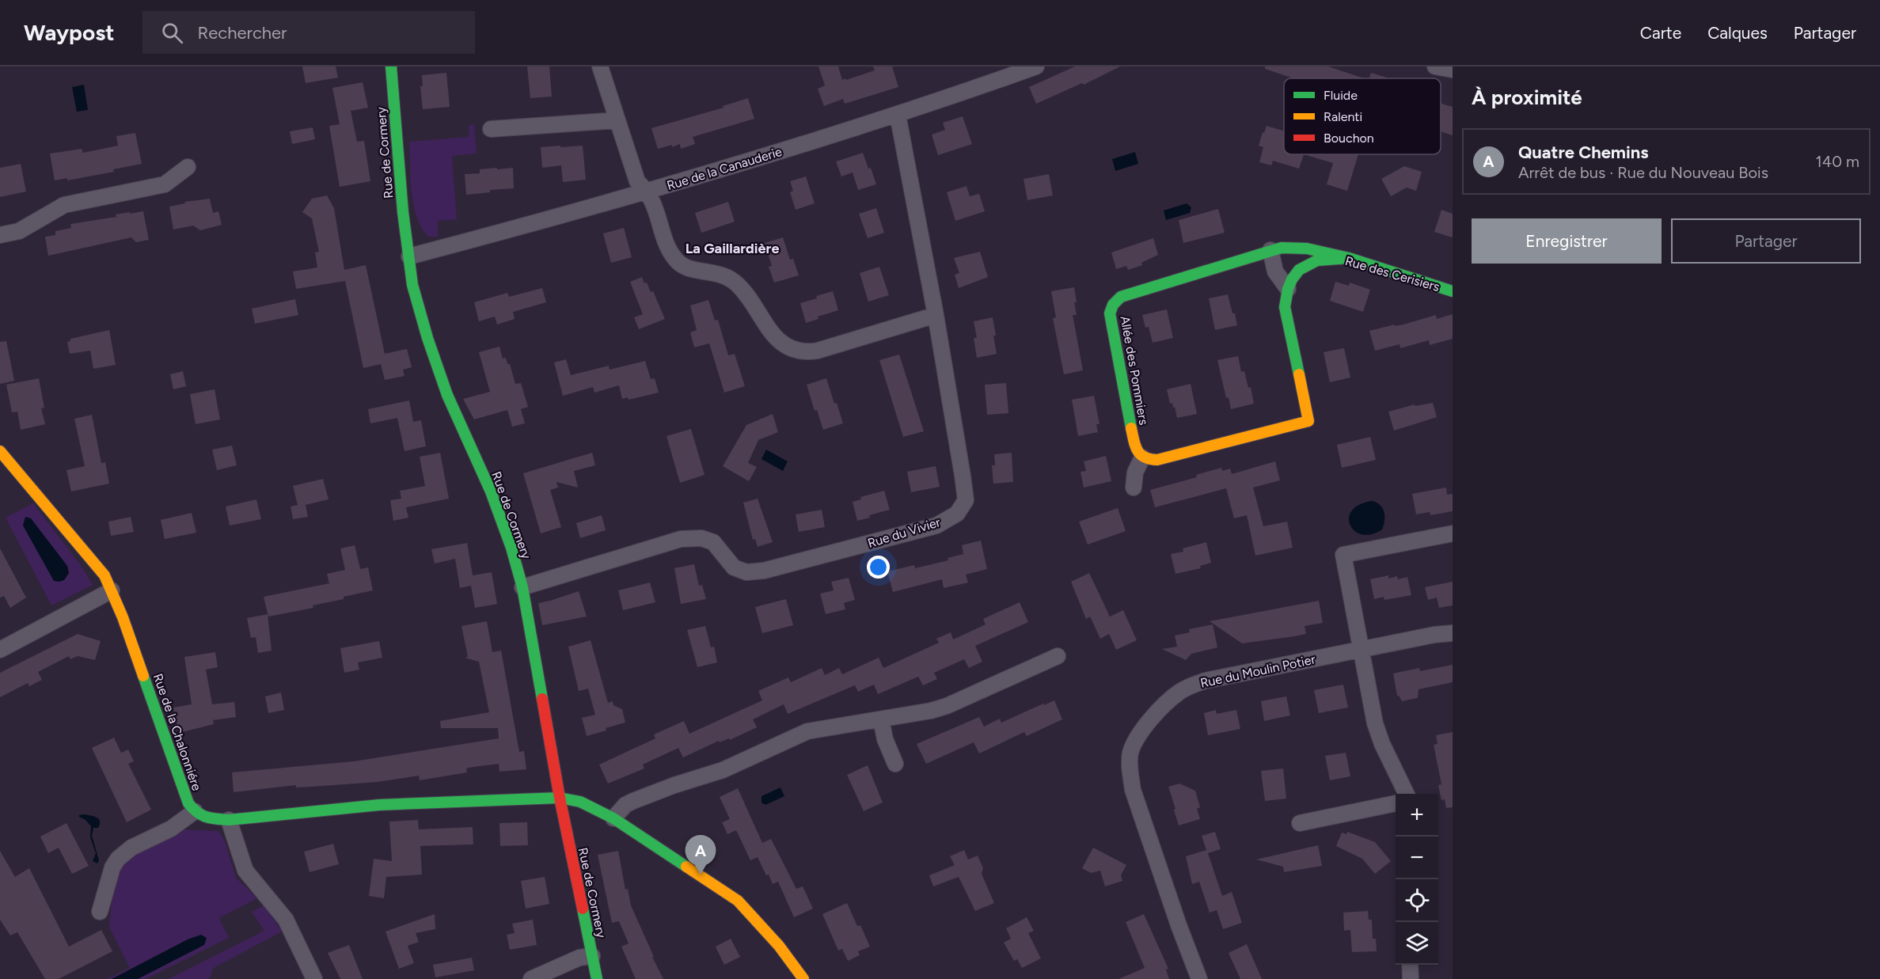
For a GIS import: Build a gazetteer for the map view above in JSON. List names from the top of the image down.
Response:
{
  "streets": {
    "street": [
      "Rue de Cormery",
      "Rue de la Canauderie",
      "Rue des Cerisiers",
      "Allée des Pommiers",
      "Rue du Vivier",
      "Rue du Moulin Potier",
      "Rue de la Chalonniére"
    ]
  },
  "crossings": [
    ["Rue de Cormery", "Rue de la Canauderie"],
    ["Rue de Cormery", "Rue du Vivier"],
    ["Rue de Cormery", "Rue de la Chalonniére"],
    ["Rue de la Canauderie", "Rue du Vivier"],
    ["Rue des Cerisiers", "Allée des Pommiers"]
  ],
  "districts": ["La Gaillardière"],
  "legend": ["Fluide", "Ralenti", "Bouchon"],
  "page": {
    "header": "Waypost",
    "search": "Rechercher",
    "nav": ["Carte", "Calques", "Partager"],
    "heading": "À proximité",
    "list": [
      {
        "mark": "A",
        "name": "Quatre Chemins",
        "note": "Arrêt de bus · Rue du Nouveau Bois",
        "value": "140 m"
      }
    ],
    "buttons": ["Enregistrer", "Partager"],
    "map_buttons": ["+", "−"],
    "pins": "A"
  }
}
